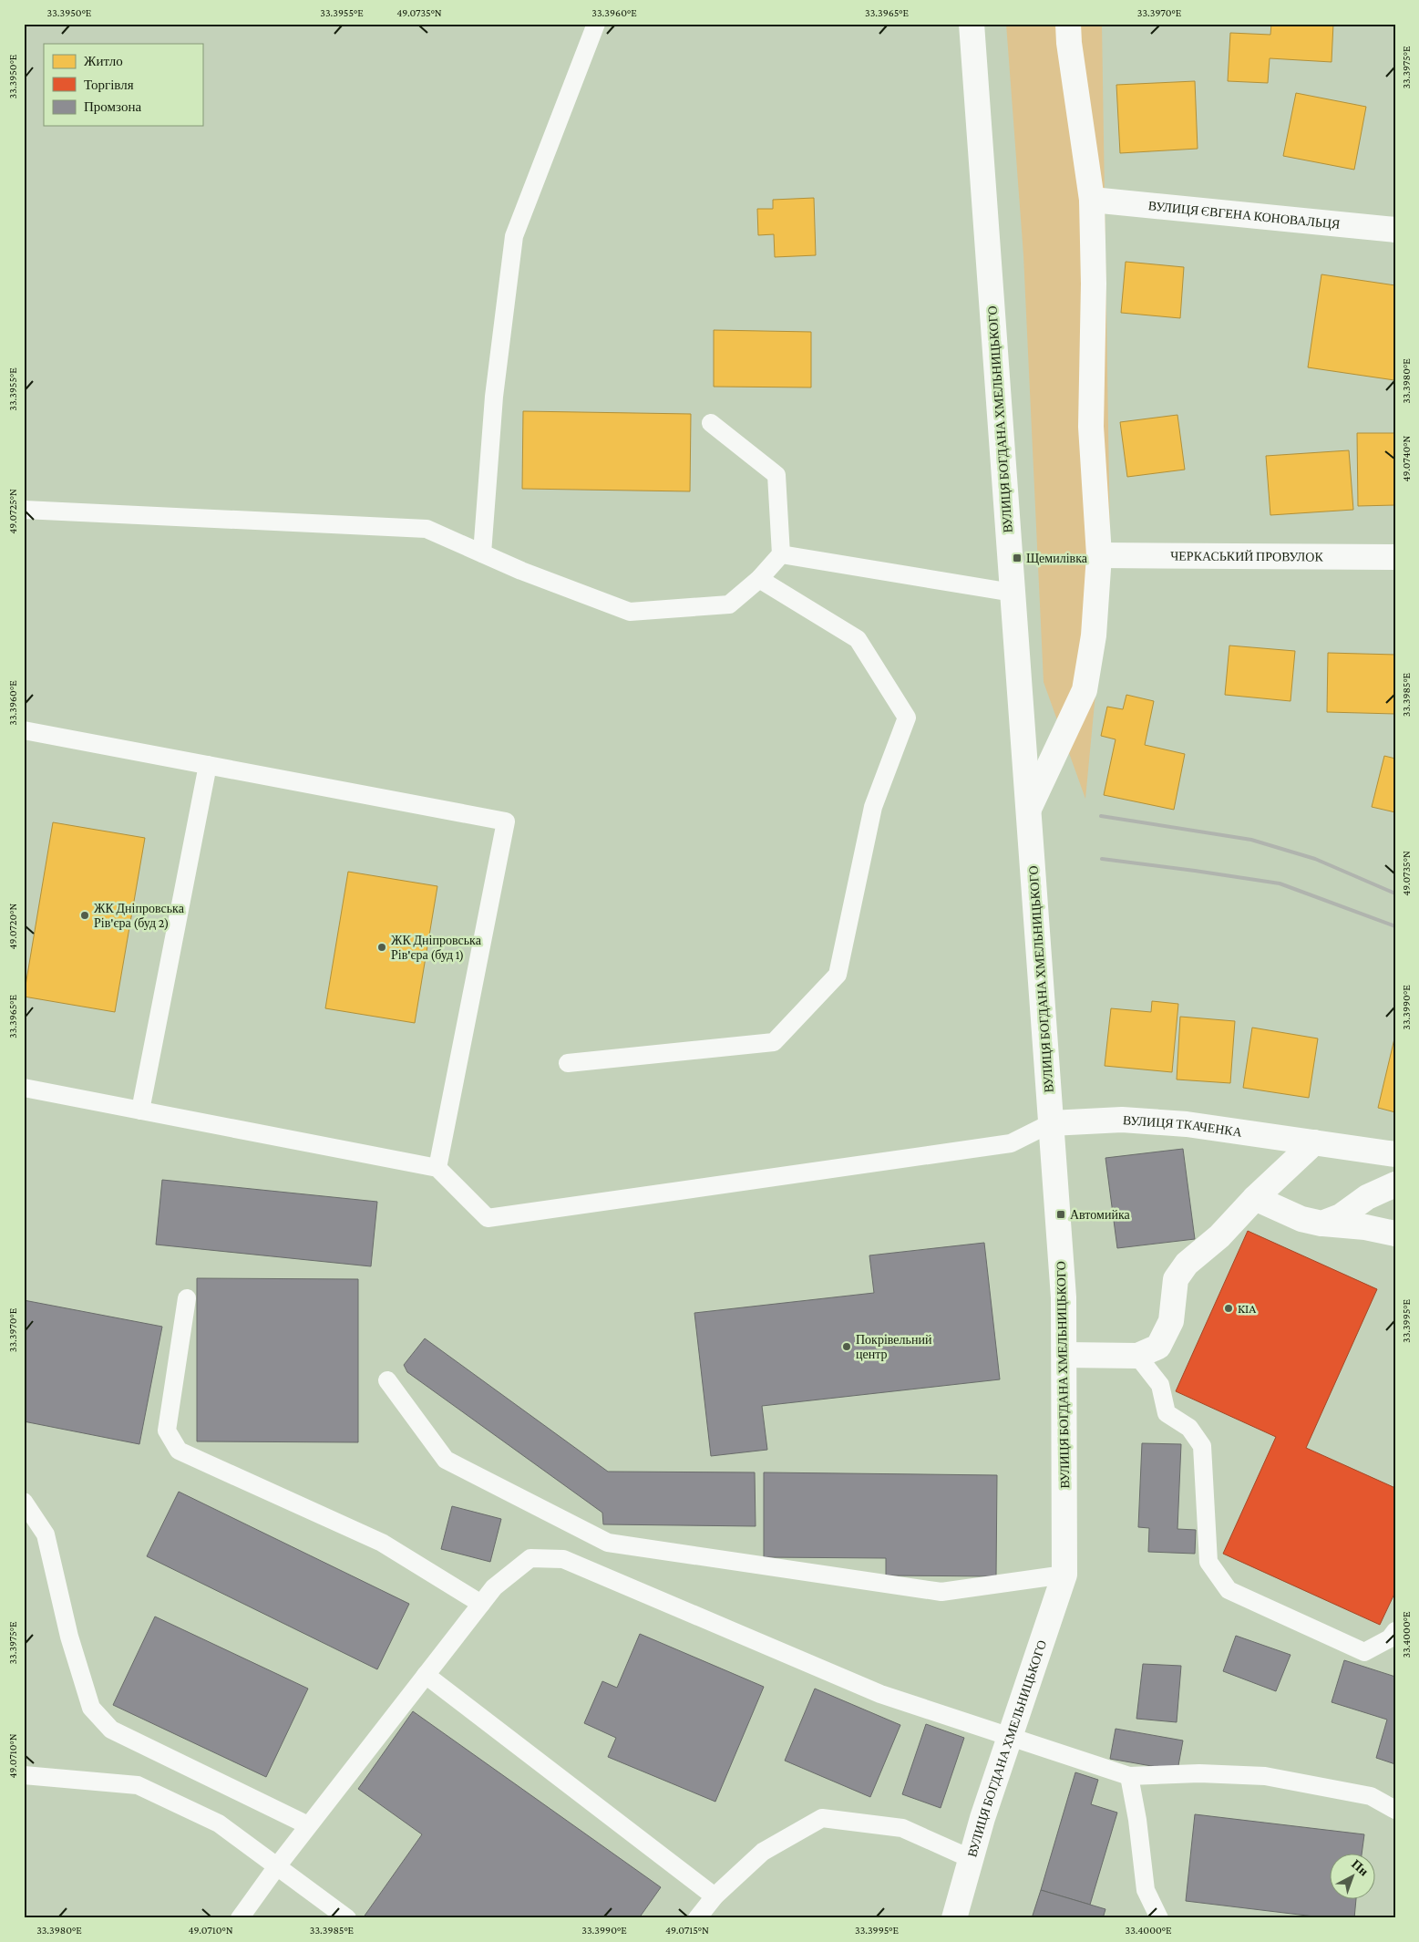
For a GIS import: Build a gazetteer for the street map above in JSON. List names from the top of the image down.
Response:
{
  "streets": {
    "street": [
      "ВУЛИЦЯ ЄВГЕНА КОНОВАЛЬЦЯ",
      "ВУЛИЦЯ БОГДАНА ХМЕЛЬНИЦЬКОГО",
      "ЧЕРКАСЬКИЙ ПРОВУЛОК",
      "ВУЛИЦЯ ТКАЧЕНКА"
    ]
  },
  "crossings": [
    ["ВУЛИЦЯ БОГДАНА ХМЕЛЬНИЦЬКОГО", "ВУЛИЦЯ ТКАЧЕНКА"]
  ],
  "places": {
    "transit": ["Щемилівка", "Автомийка"],
    "other": [
      "ЖК Дніпровська Рів'єра (буд 2)",
      "ЖК Дніпровська Рів'єра (буд 1)",
      "KIA",
      "Покрівельний центр"
    ]
  },
  "legend": ["Житло", "Торгівля", "Промзона"],
  "north": "top right",
  "coordinates": [
    "33.3950°E",
    "33.3955°E",
    "49.0735°N",
    "33.3960°E",
    "33.3965°E",
    "33.3970°E",
    "33.3975°E",
    "33.3980°E",
    "49.0740°N",
    "49.0725°N",
    "33.3985°E",
    "49.0720°N",
    "33.3990°E",
    "33.3995°E",
    "33.4000°E",
    "49.0710°N",
    "49.0715°N"
  ]
}
